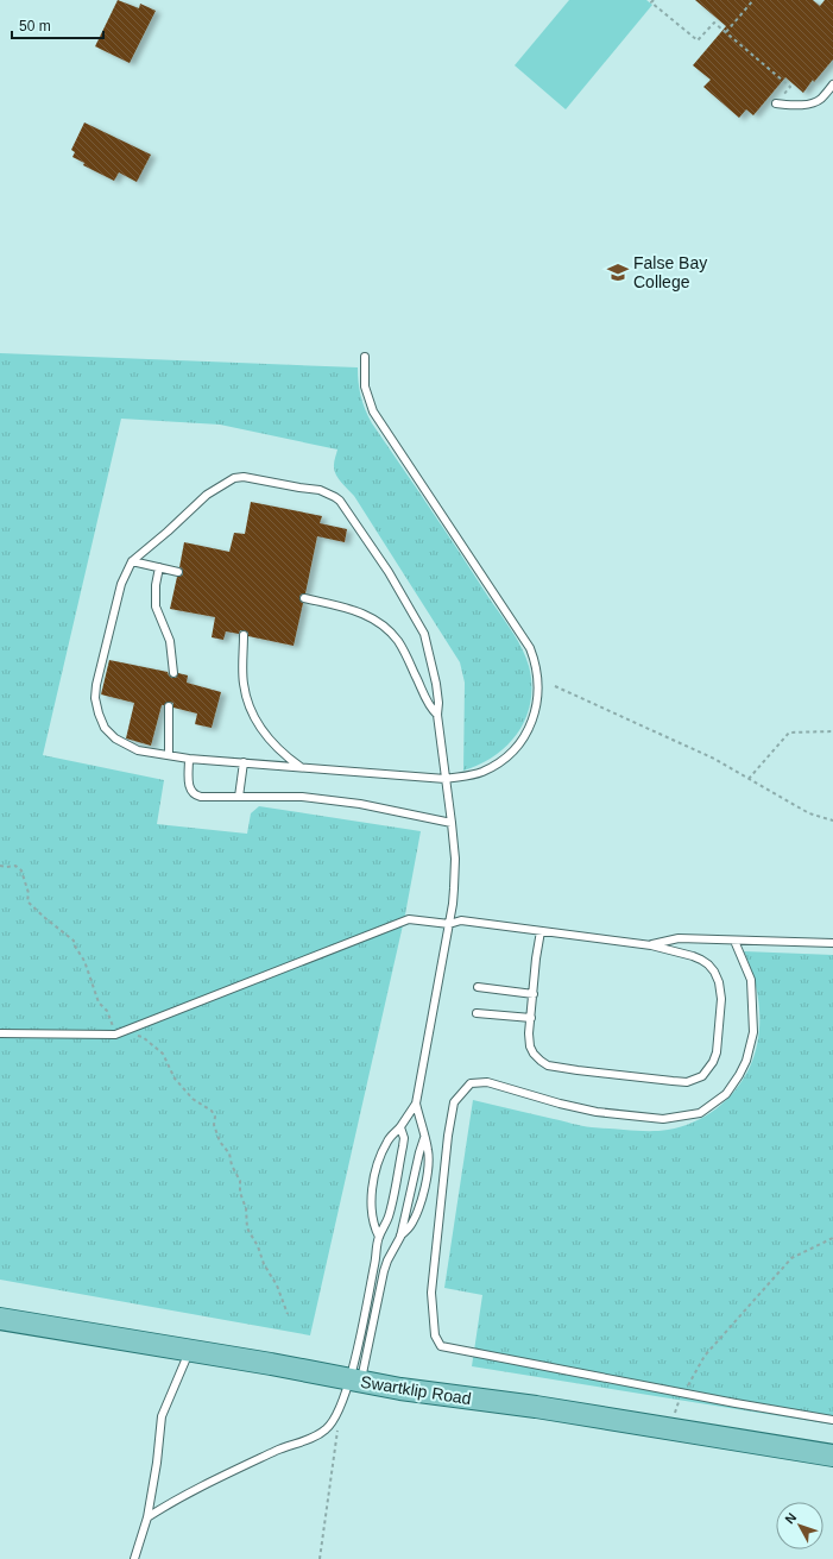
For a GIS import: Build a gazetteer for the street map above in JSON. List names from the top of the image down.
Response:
{
  "streets": {
    "main road": ["Swartklip Road"]
  },
  "places": {
    "school or university": ["False Bay College"]
  },
  "scale_bar": "50 m",
  "north": "top left"
}
